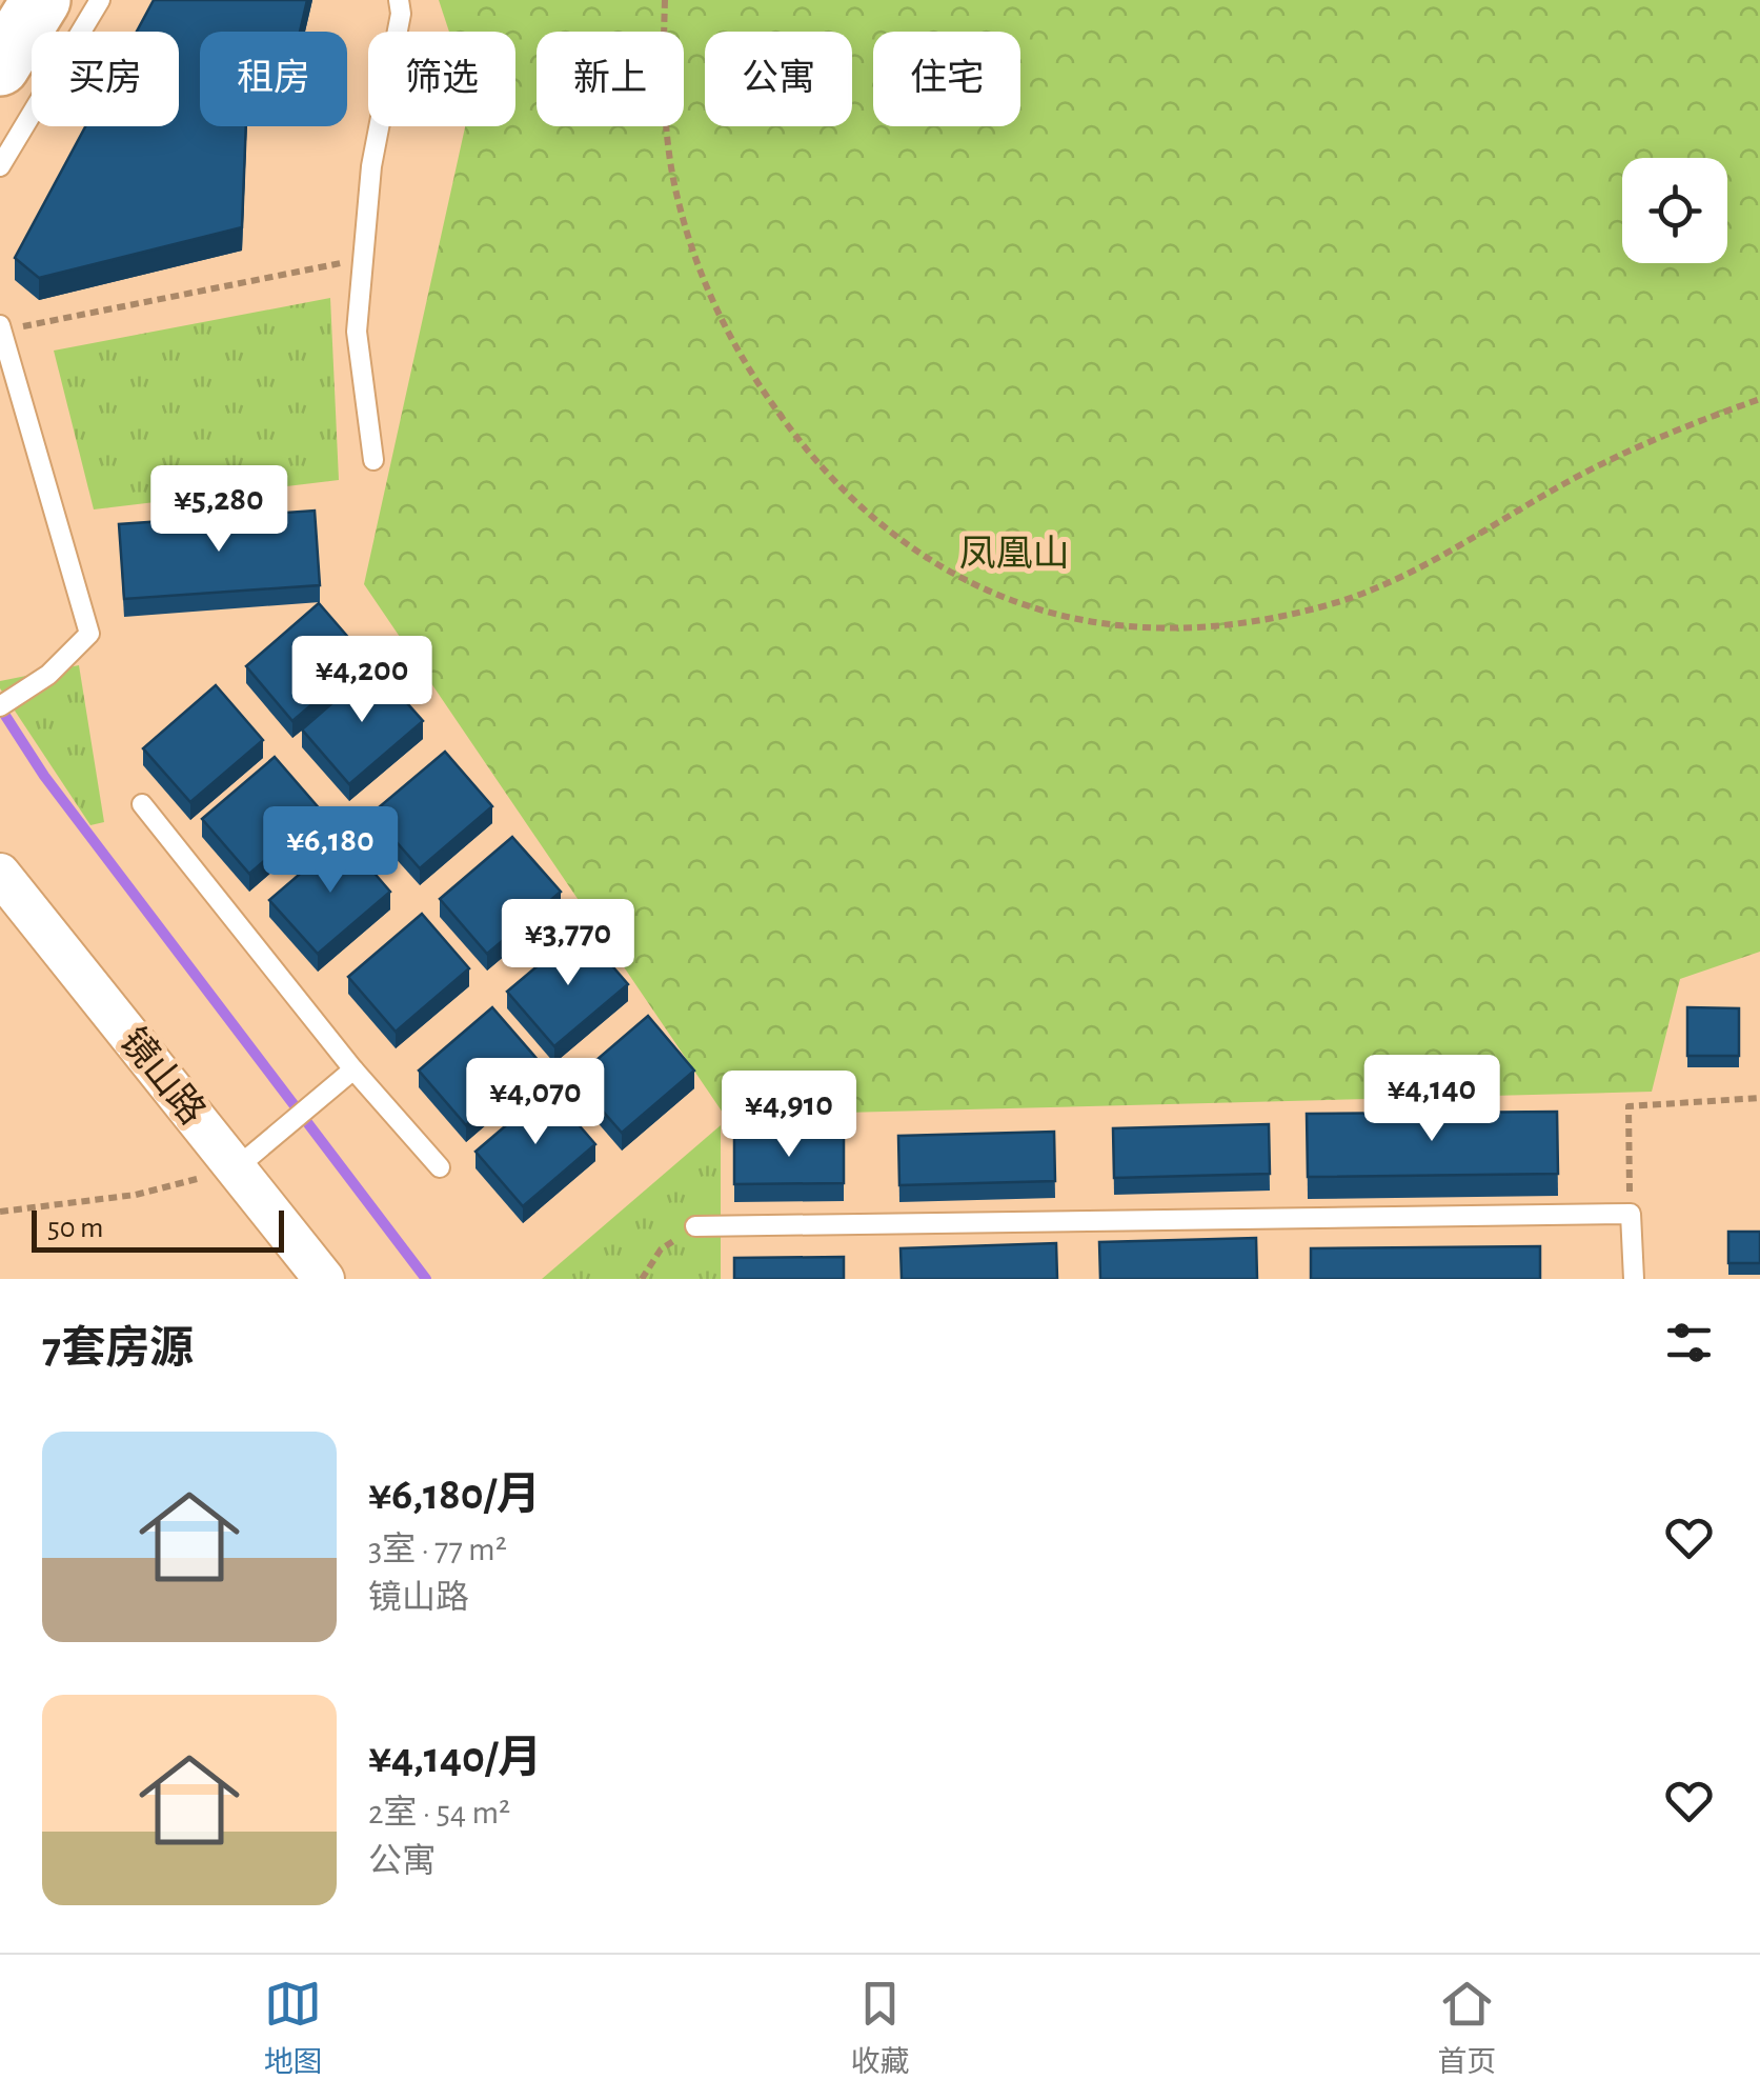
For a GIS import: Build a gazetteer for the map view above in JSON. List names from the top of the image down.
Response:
{
  "streets": {
    "street": ["镜山路"]
  },
  "parks": ["凤凰山"],
  "scale_bar": "50 m",
  "page": {
    "chip": [
      "买房",
      "租房",
      "筛选",
      "新上",
      "公寓",
      "住宅"
    ],
    "price": [
      "¥5,280",
      "¥4,200",
      "¥6,180",
      "¥3,770",
      "¥4,140",
      "¥4,070",
      "¥4,910"
    ],
    "scale": "50 m",
    "heading": "7套房源",
    "list": [
      {
        "name": "¥6,180/月",
        "note": "3室 · 77 m² · 镜山路"
      },
      {
        "name": "¥4,140/月",
        "note": "2室 · 54 m² · 公寓"
      }
    ],
    "tabs": ["地图", "收藏", "首页"]
  }
}
